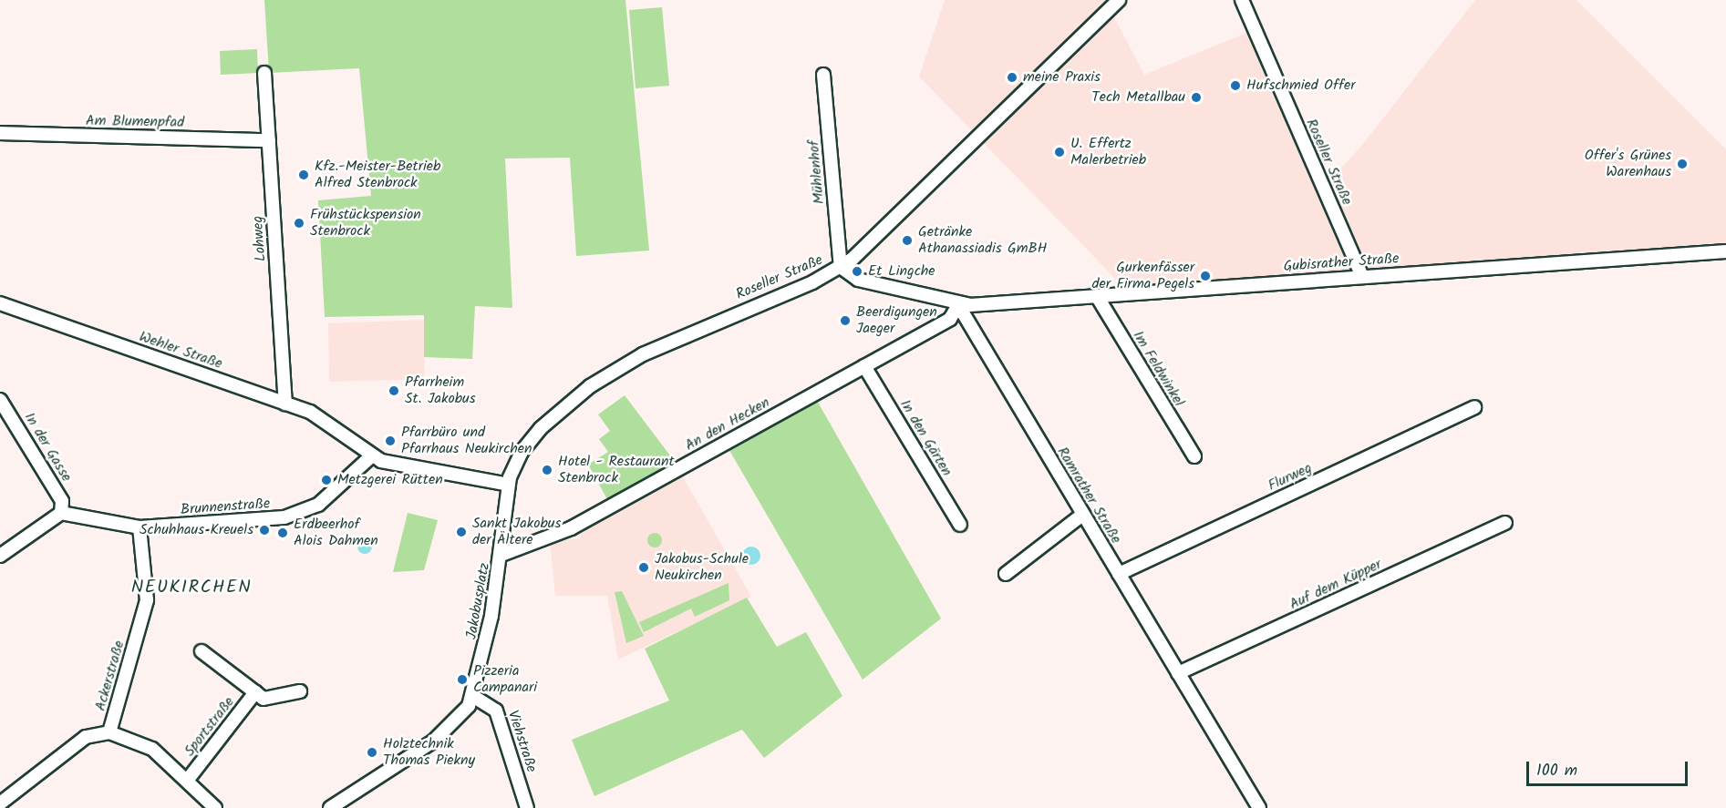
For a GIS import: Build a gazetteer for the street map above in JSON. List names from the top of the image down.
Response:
{
  "streets": {
    "street": [
      "Am Blumenpfad",
      "Roseller Straße",
      "Mühlenhof",
      "Lohweg",
      "Gubisrather Straße",
      "Wehler Straße",
      "Im Feldwinkel",
      "An den Hecken",
      "In den Gärten",
      "In der Gasse",
      "Flurweg",
      "Ramrather Straße",
      "Brunnenstraße",
      "Auf dem Küpper",
      "Jakobusplatz",
      "Ackerstraße",
      "Sportstraße",
      "Viehstraße"
    ]
  },
  "crossings": [
    ["Am Blumenpfad", "Lohweg"],
    ["Roseller Straße", "Mühlenhof"],
    ["Roseller Straße", "Gubisrather Straße"],
    ["Roseller Straße", "Jakobusplatz"],
    ["Lohweg", "Wehler Straße"],
    ["Gubisrather Straße", "Im Feldwinkel"],
    ["Gubisrather Straße", "An den Hecken"],
    ["Gubisrather Straße", "Ramrather Straße"],
    ["Wehler Straße", "Brunnenstraße"],
    ["An den Hecken", "In den Gärten"],
    ["An den Hecken", "Ramrather Straße"],
    ["An den Hecken", "Jakobusplatz"],
    ["In der Gasse", "Brunnenstraße"],
    ["Flurweg", "Ramrather Straße"],
    ["Ramrather Straße", "Auf dem Küpper"],
    ["Brunnenstraße", "Ackerstraße"],
    ["Jakobusplatz", "Viehstraße"],
    ["Ackerstraße", "Sportstraße"]
  ],
  "districts": ["NEUKIRCHEN"],
  "places": [
    "meine Praxis",
    "Hufschmied Offer",
    "Tech Metallbau",
    "U. Effertz Malerbetrieb",
    "Offer's Grünes Warenhaus",
    "Kfz.-Meister-Betrieb Alfred Stenbrock",
    "Frühstückspension Stenbrock",
    "Getränke Athanassiadis GmBH",
    "Et Lingche",
    "Gurkenfässer der Firma Pegels",
    "Beerdigungen Jaeger",
    "Pfarrheim St. Jakobus",
    "Pfarrbüro und Pfarrhaus Neukirchen",
    "Hotel - Restaurant Stenbrock",
    "Metzgerei Rütten",
    "Schuhhaus Kreuels",
    "Sankt Jakobus der Ältere",
    "Erdbeerhof Alois Dahmen",
    "Jakobus-Schule Neukirchen",
    "Pizzeria Campanari",
    "Holztechnik Thomas Piekny"
  ],
  "scale_bar": "100 m"
}
